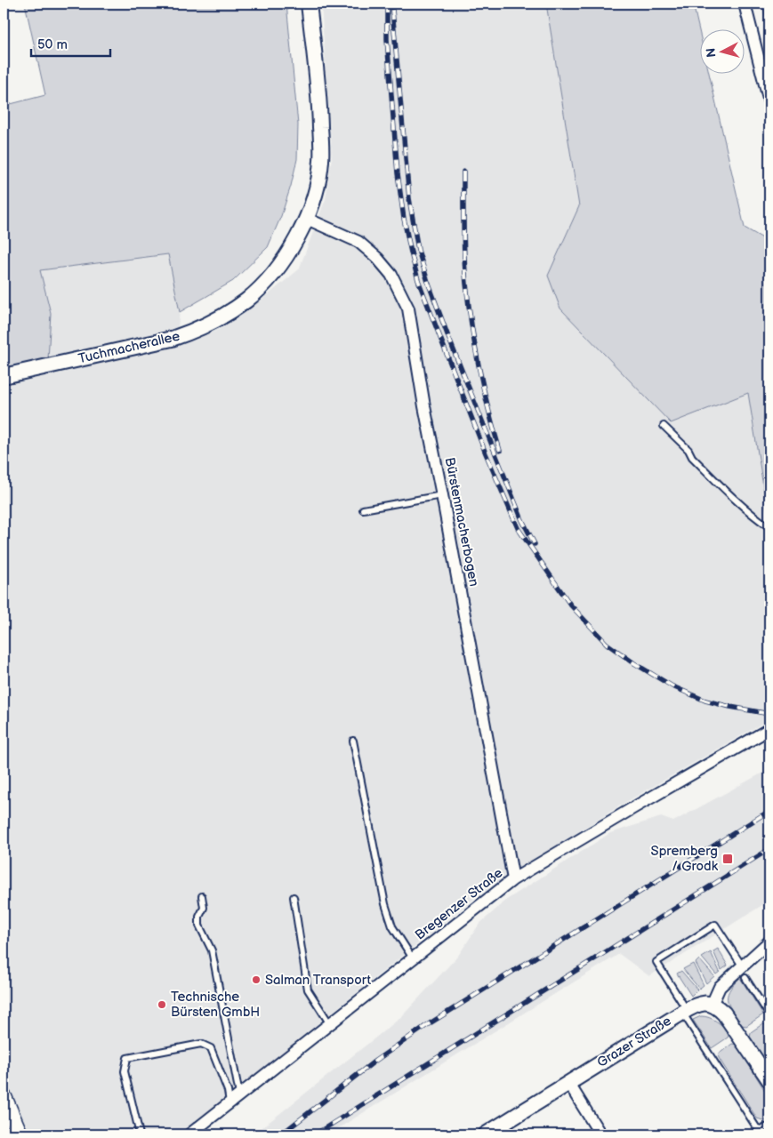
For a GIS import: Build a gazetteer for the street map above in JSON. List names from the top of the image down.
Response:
{
  "streets": {
    "street": [
      "Tuchmacherallee",
      "Bürstenmacherbogen",
      "Bregenzer Straße",
      "Grazer Straße"
    ]
  },
  "crossings": [
    ["Tuchmacherallee", "Bürstenmacherbogen"],
    ["Bürstenmacherbogen", "Bregenzer Straße"]
  ],
  "places": {
    "transit": ["Spremberg / Grodk"],
    "other": ["Salman Transport", "Technische Bürsten GmbH"]
  },
  "scale_bar": "50 m",
  "north": "left"
}
